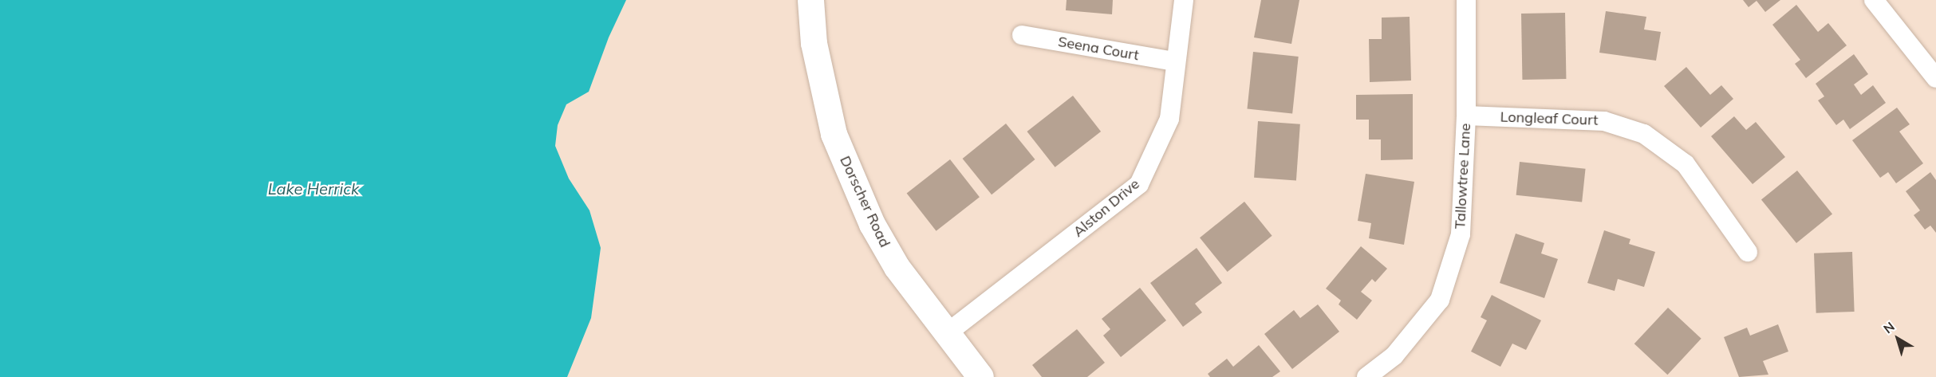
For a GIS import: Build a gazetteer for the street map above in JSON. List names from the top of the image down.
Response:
{
  "streets": {
    "street": [
      "Seena Court",
      "Longleaf Court",
      "Tallowtree Lane",
      "Dorscher Road",
      "Alston Drive"
    ]
  },
  "crossings": [
    ["Seena Court", "Alston Drive"],
    ["Longleaf Court", "Tallowtree Lane"],
    ["Dorscher Road", "Alston Drive"]
  ],
  "water": ["Lake Herrick"],
  "north": "top left"
}
